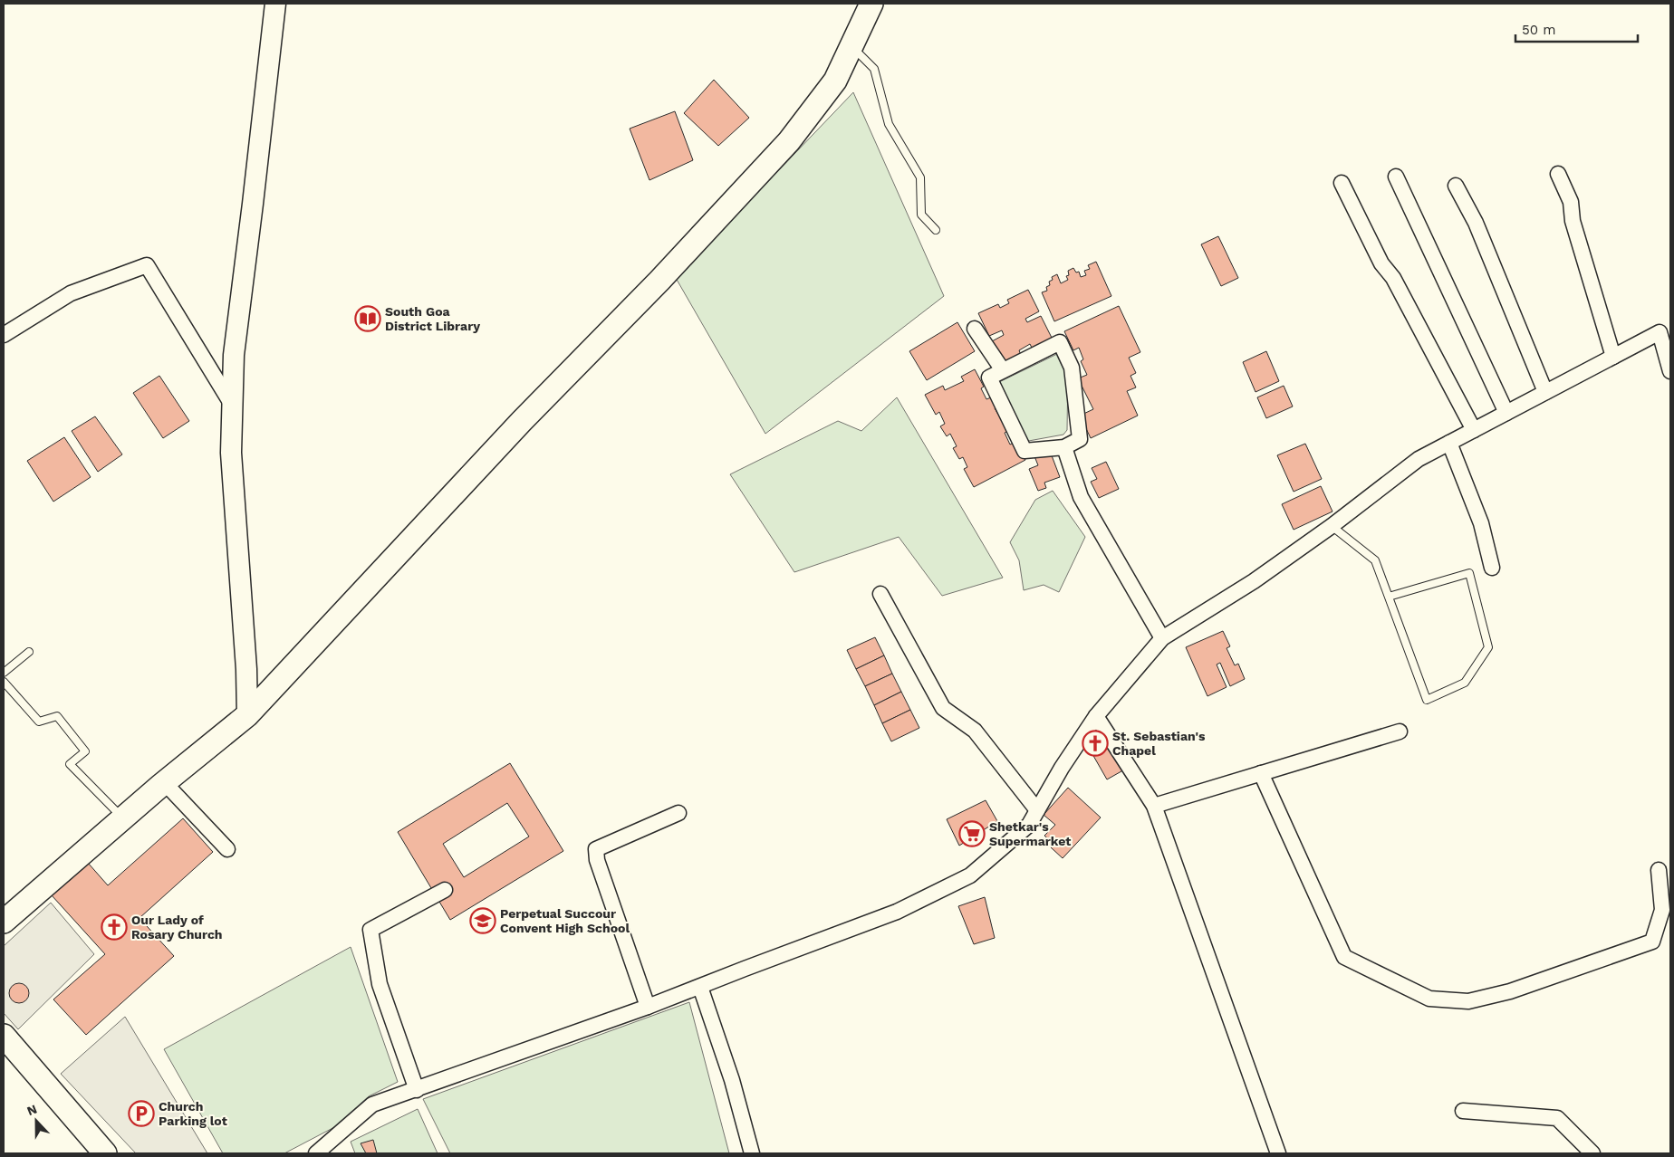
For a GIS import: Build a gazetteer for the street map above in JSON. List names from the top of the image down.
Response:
{
  "places": {
    "library": ["South Goa District Library"],
    "church": ["St. Sebastian's Chapel", "Our Lady of Rosary Church"],
    "supermarket": ["Shetkar's Supermarket"],
    "school or university": ["Perpetual Succour Convent High School"],
    "parking": ["Church Parking lot"]
  },
  "scale_bar": "50 m",
  "north": "top"
}
